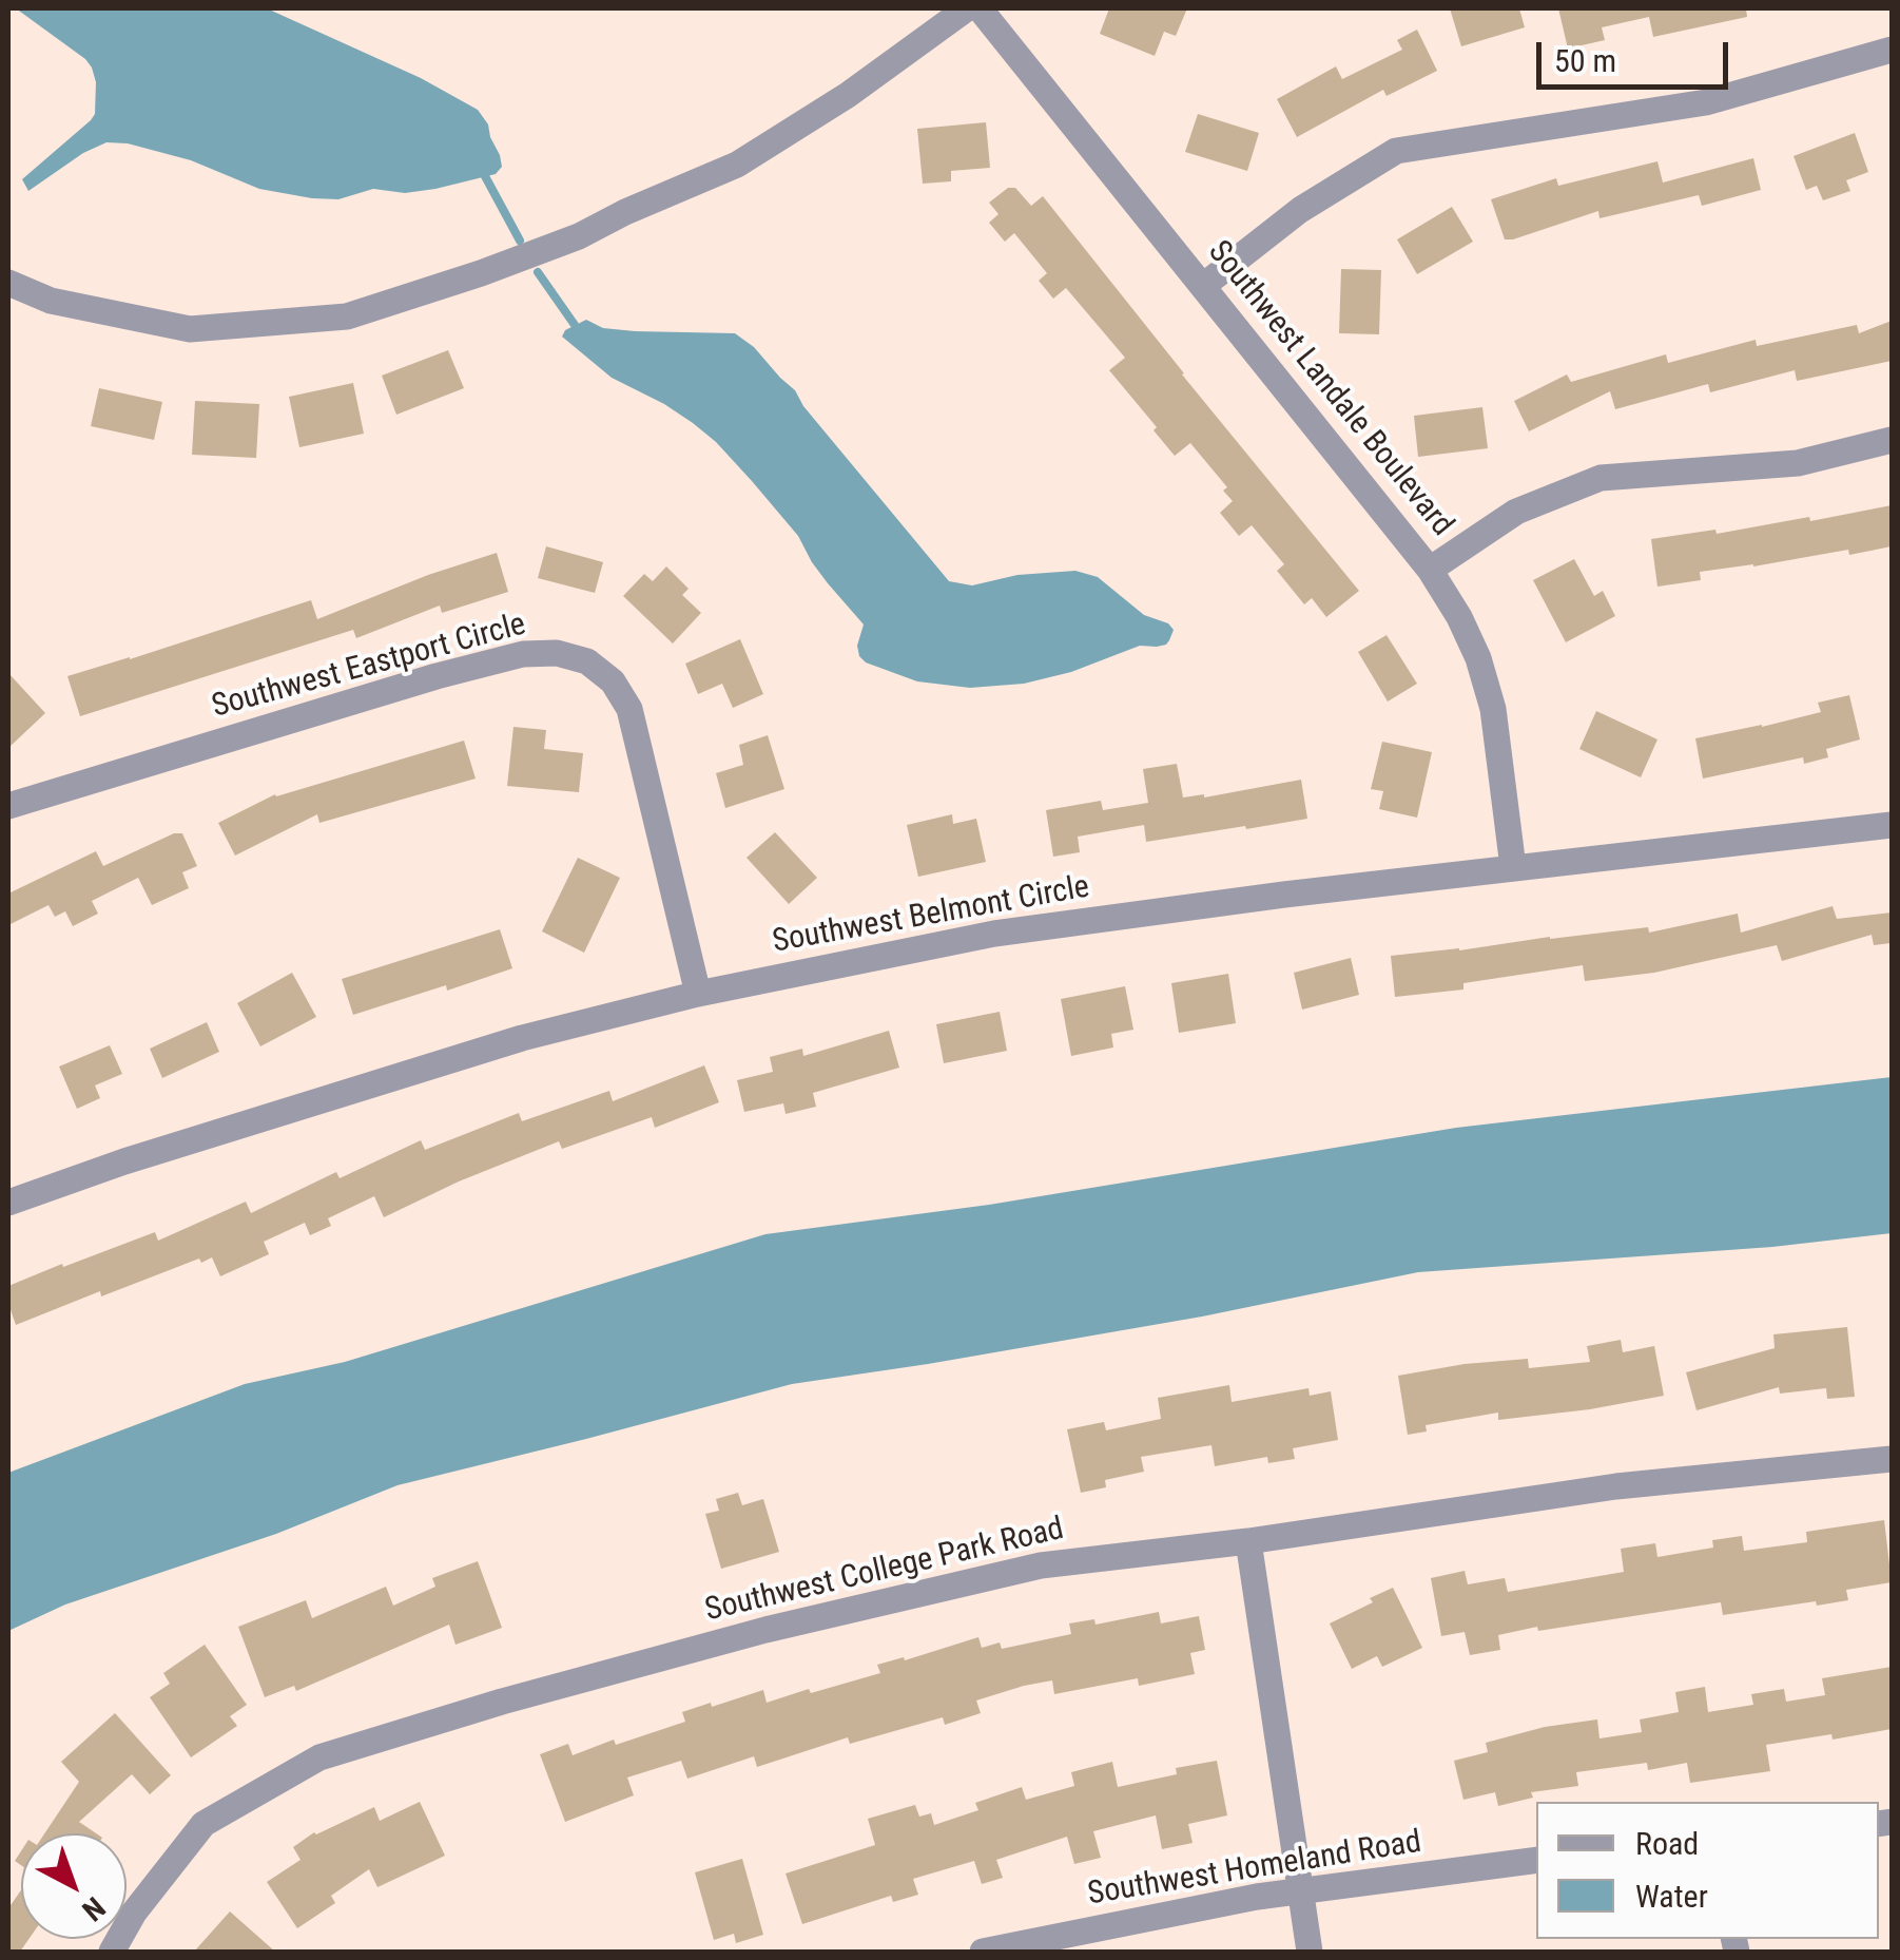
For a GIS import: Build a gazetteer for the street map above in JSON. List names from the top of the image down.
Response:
{
  "streets": {
    "street": [
      "Southwest Landale Boulevard",
      "Southwest Eastport Circle",
      "Southwest Belmont Circle",
      "Southwest College Park Road",
      "Southwest Homeland Road"
    ]
  },
  "crossings": [
    ["Southwest Landale Boulevard", "Southwest Belmont Circle"],
    ["Southwest Eastport Circle", "Southwest Belmont Circle"]
  ],
  "legend": ["Road", "Water"],
  "scale_bar": "50 m",
  "north": "bottom right"
}
